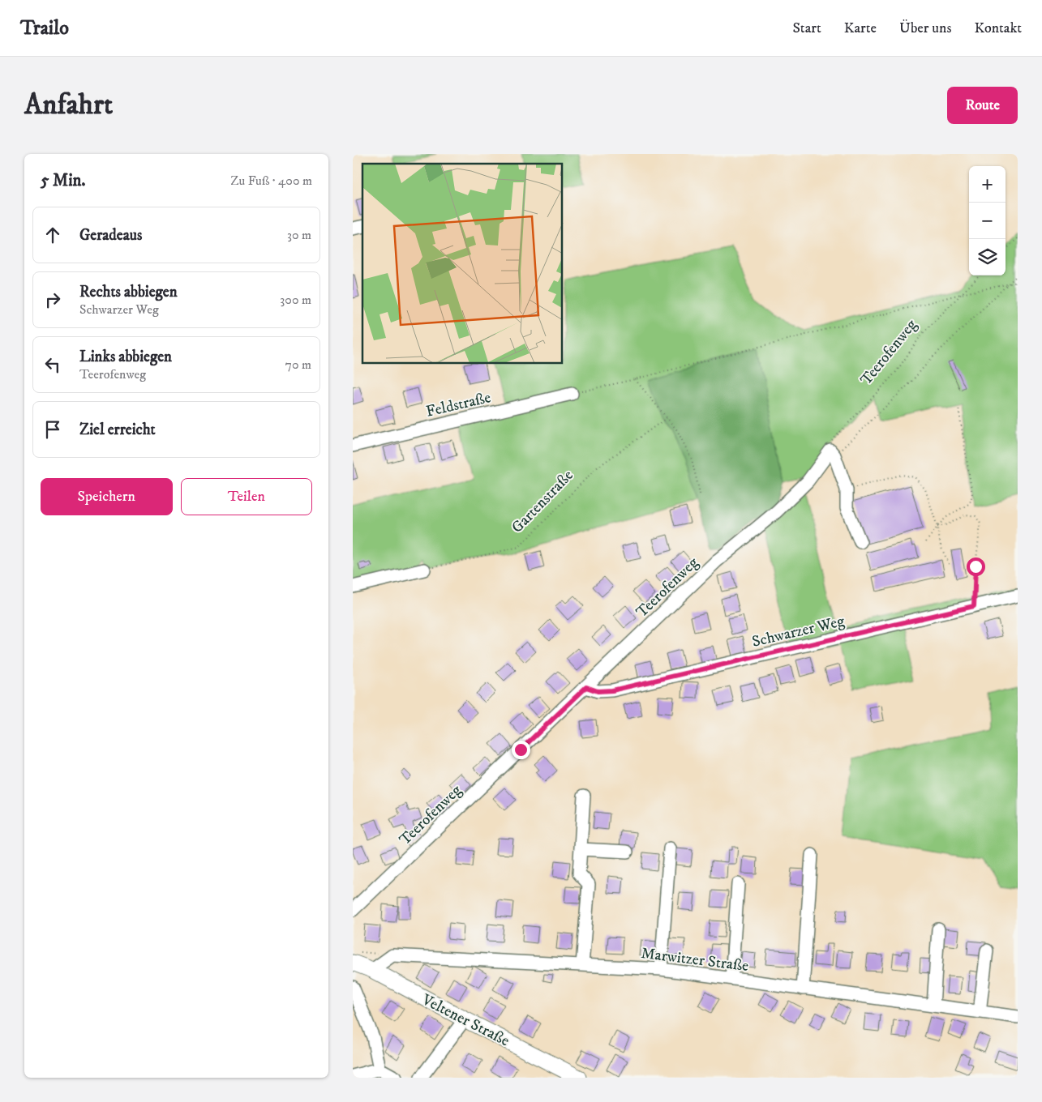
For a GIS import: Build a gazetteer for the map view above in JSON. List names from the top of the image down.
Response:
{
  "streets": {
    "main road": ["Veltener Straße"],
    "street": [
      "Teerofenweg",
      "Feldstraße",
      "Schwarzer Weg",
      "Marwitzer Straße"
    ],
    "path": ["Gartenstraße"]
  },
  "crossings": [
    ["Teerofenweg", "Schwarzer Weg"]
  ],
  "page": {
    "header": "Trailo",
    "nav": [
      "Start",
      "Karte",
      "Über uns",
      "Kontakt"
    ],
    "buttons": [
      "Route",
      ["Speichern", "Teilen"]
    ],
    "title": "Anfahrt",
    "heading": ["5 Min.", "Zu Fuß · 400 m"],
    "map_buttons": ["+", "−"],
    "list": [
      ["Geradeaus", "30 m"],
      ["Rechts abbiegen", "Schwarzer Weg", "300 m"],
      ["Links abbiegen", "Teerofenweg", "70 m"],
      "Ziel erreicht"
    ]
  }
}
